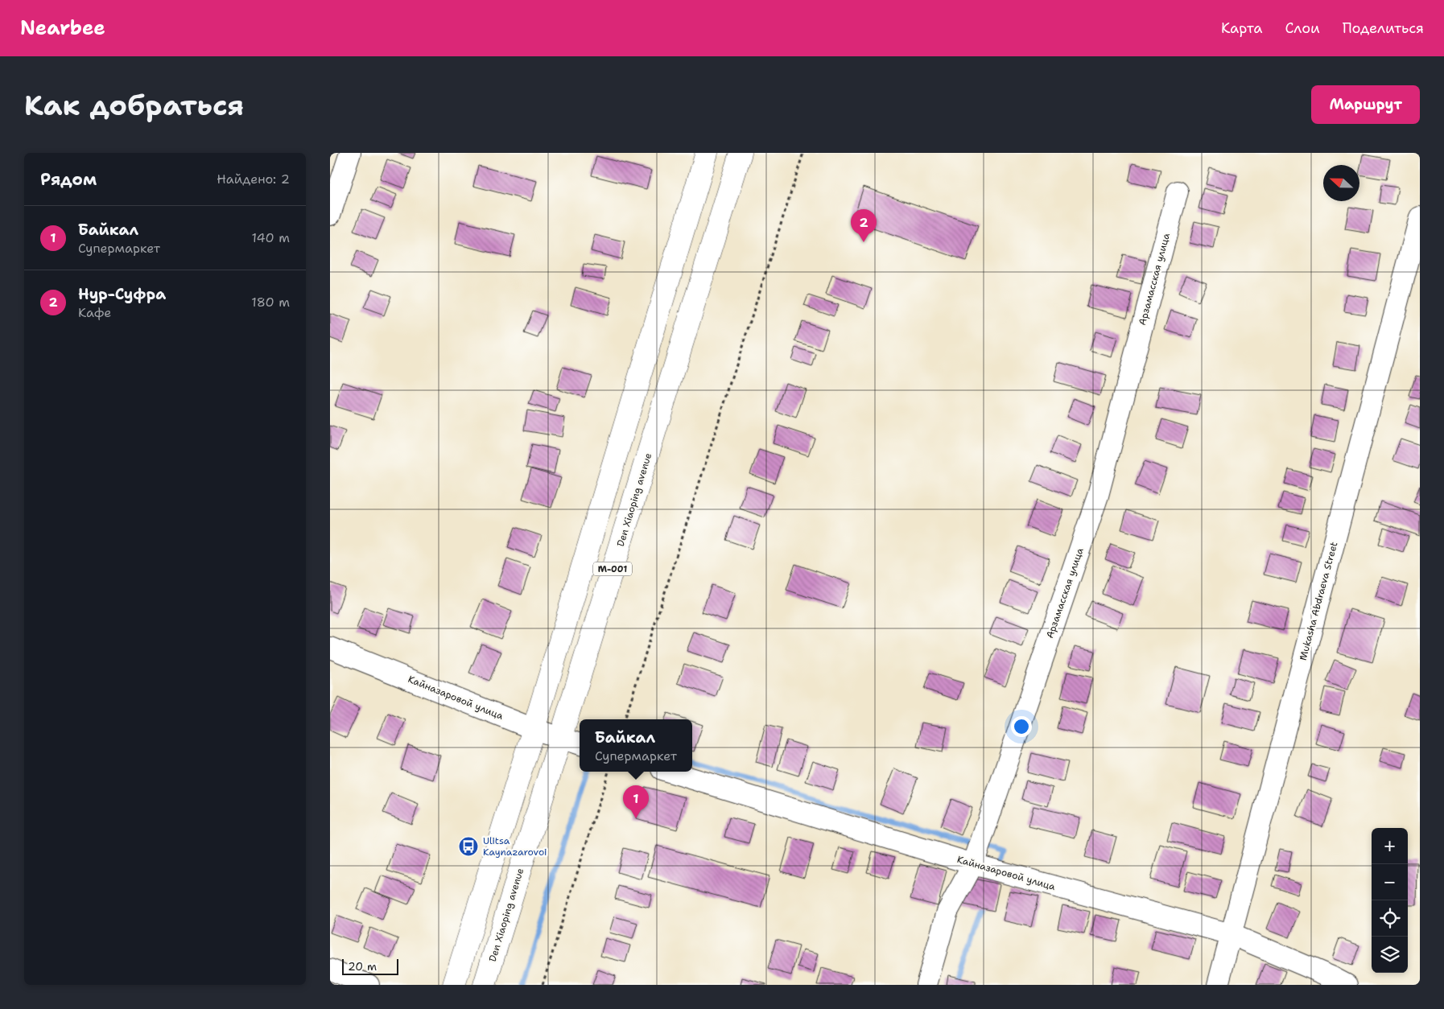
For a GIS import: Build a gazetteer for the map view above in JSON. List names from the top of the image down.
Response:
{
  "streets": {
    "main road": ["Den Xiaoping avenue", "M-001"],
    "street": ["Арзамасская улица", "Mukasha Abdraeva Street", "Кайназаровой улица"]
  },
  "crossings": [
    ["Арзамасская улица", "Кайназаровой улица"],
    ["Den Xiaoping avenue", "Кайназаровой улица"],
    ["M-001", "Кайназаровой улица"],
    ["Mukasha Abdraeva Street", "Кайназаровой улица"]
  ],
  "places": {
    "bus stop": ["Ulitsa Kaynazarovoi"]
  },
  "scale_bar": "20 m",
  "north": "left",
  "page": {
    "header": "Nearbee",
    "nav": ["Карта", "Слои", "Поделиться"],
    "buttons": "Маршрут",
    "title": "Как добраться",
    "heading": ["Рядом", "Найдено: 2"],
    "list": [
      {
        "mark": "1",
        "name": "Байкал",
        "note": "Супермаркет",
        "value": "140 m"
      },
      {
        "mark": "2",
        "name": "Нур-Суфра",
        "note": "Кафе",
        "value": "180 m"
      }
    ],
    "pins": ["2", "1"],
    "popup": ["Байкал", "Супермаркет"],
    "map_buttons": ["+", "−"],
    "scale": "20 m"
  }
}
